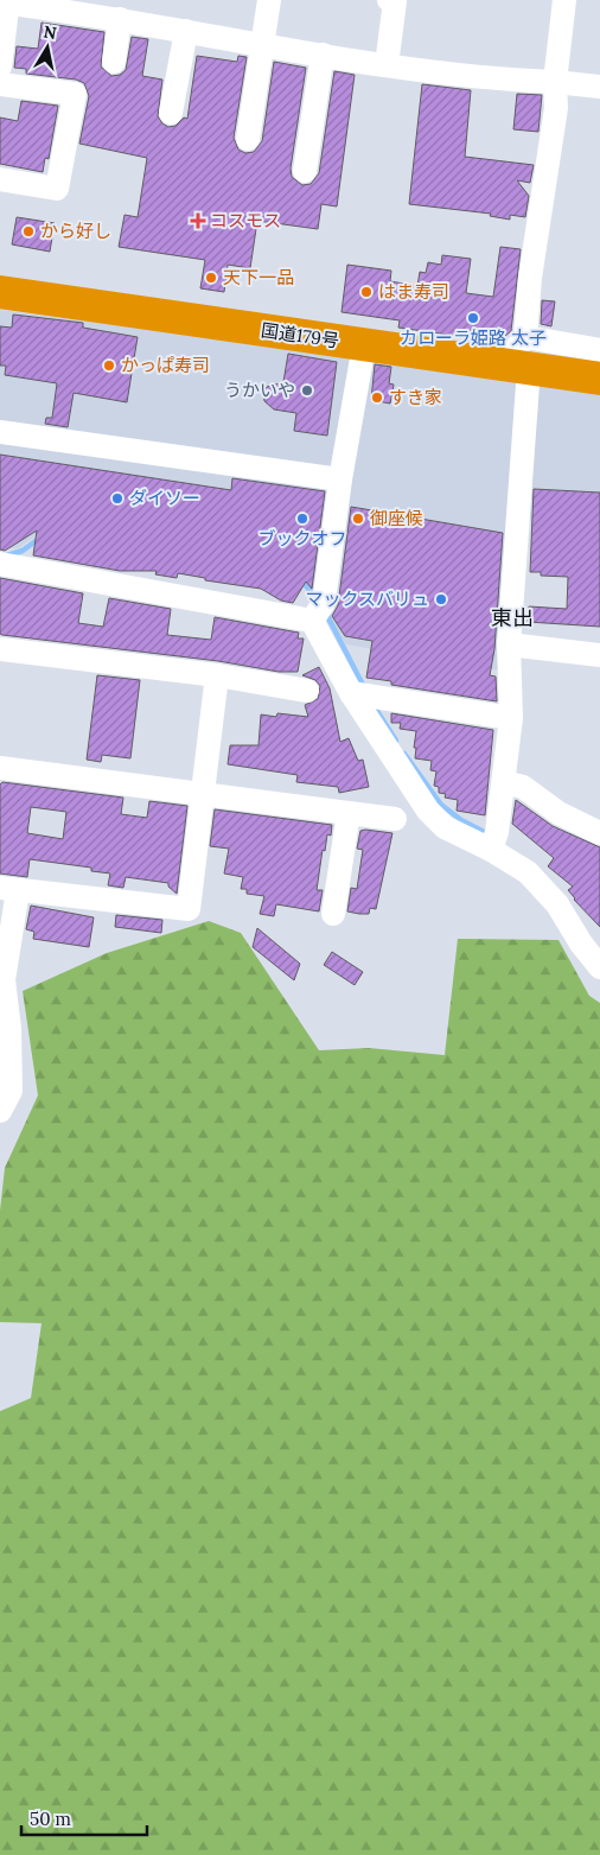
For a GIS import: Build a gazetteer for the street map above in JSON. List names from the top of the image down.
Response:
{
  "streets": {
    "highway": ["国道179号"]
  },
  "districts": ["東出"],
  "places": {
    "health": ["コスモス"],
    "other": [
      "から好し",
      "天下一品",
      "はま寿司",
      "カローラ姫路 太子",
      "かっぱ寿司",
      "うかいや",
      "すき家",
      "ダイソー",
      "ブックオフ",
      "御座候",
      "マックスバリュ"
    ]
  },
  "scale_bar": "50 m",
  "north": "top"
}
